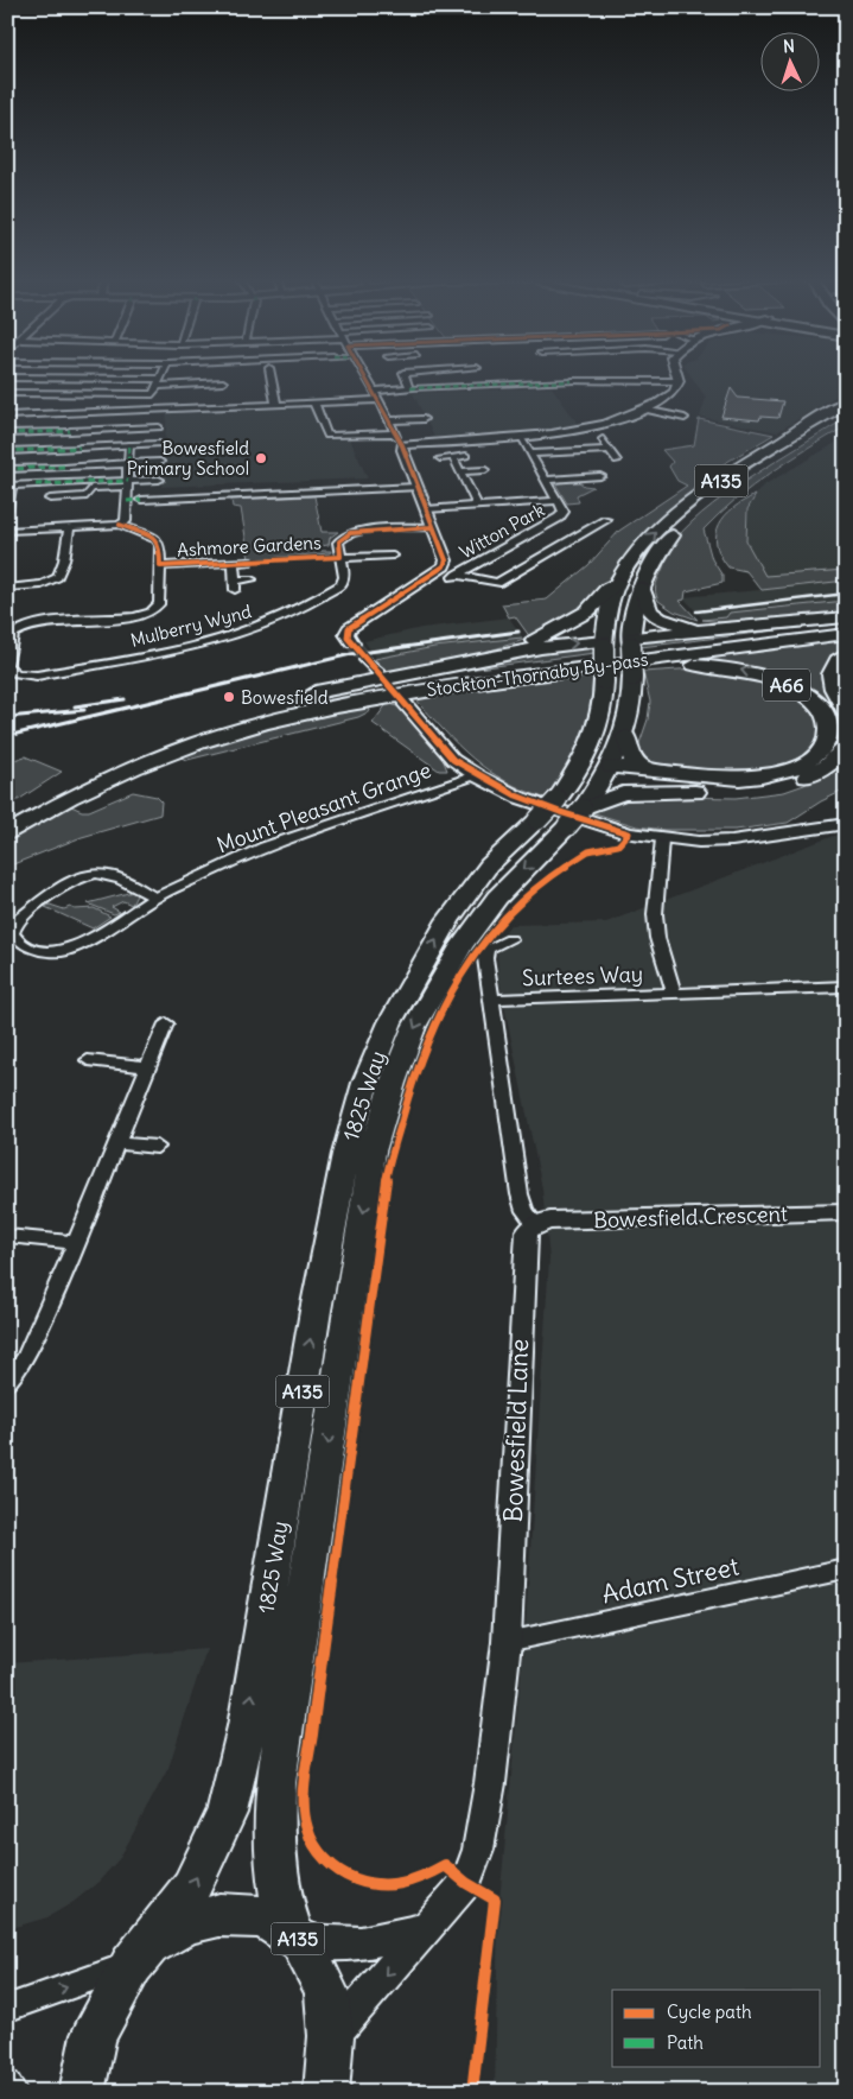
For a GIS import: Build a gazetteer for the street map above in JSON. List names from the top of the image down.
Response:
{
  "streets": {
    "main road": [
      "A135",
      "Stockton-Thornaby By-pass",
      "A66",
      "1825 Way"
    ],
    "street": [
      "Witton Park",
      "Ashmore Gardens",
      "Mulberry Wynd",
      "Mount Pleasant Grange",
      "Surtees Way",
      "Bowesfield Crescent",
      "Bowesfield Lane",
      "Adam Street"
    ]
  },
  "crossings": [
    ["A135", "1825 Way"],
    ["A135", "Bowesfield Lane"],
    ["Ashmore Gardens", "Mulberry Wynd"],
    ["Stockton-Thornaby By-pass", "A66"],
    ["A66", "1825 Way"],
    ["Bowesfield Crescent", "Bowesfield Lane"],
    ["Bowesfield Lane", "Adam Street"]
  ],
  "places": ["Bowesfield Primary School", "Bowesfield"],
  "legend": ["Cycle path", "Path"],
  "north": "top"
}
